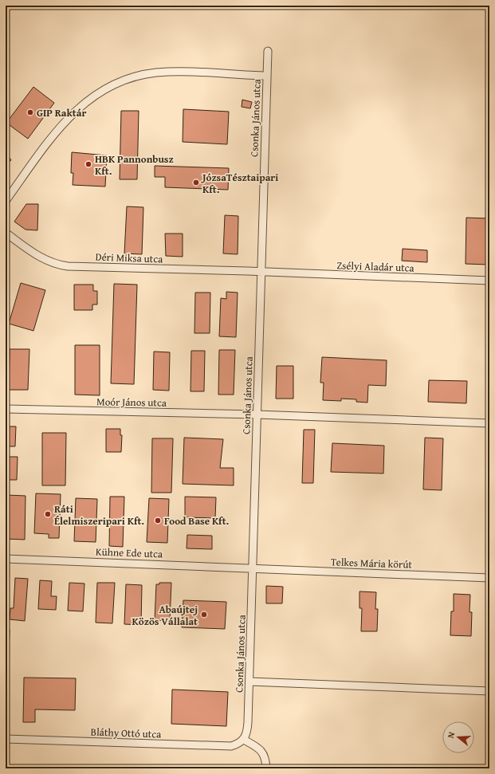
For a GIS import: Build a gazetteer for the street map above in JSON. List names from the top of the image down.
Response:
{
  "streets": {
    "street": [
      "Csonka János utca",
      "Déri Miksa utca",
      "Zsélyi Aladár utca",
      "Moór János utca",
      "Kühne Ede utca",
      "Telkes Mária körút",
      "Bláthy Ottó utca"
    ]
  },
  "crossings": [
    ["Csonka János utca", "Déri Miksa utca"],
    ["Csonka János utca", "Zsélyi Aladár utca"],
    ["Csonka János utca", "Moór János utca"],
    ["Csonka János utca", "Kühne Ede utca"],
    ["Csonka János utca", "Telkes Mária körút"],
    ["Csonka János utca", "Bláthy Ottó utca"],
    ["Déri Miksa utca", "Zsélyi Aladár utca"],
    ["Kühne Ede utca", "Telkes Mária körút"]
  ],
  "places": [
    "GIP Raktár",
    "HBK Pannonbusz Kft.",
    "JózsaTésztaipari Kft.",
    "Ráti Élelmiszeripari Kft.",
    "Food Base Kft.",
    "Abaújtej Közös Vállalat"
  ],
  "north": "left"
}
